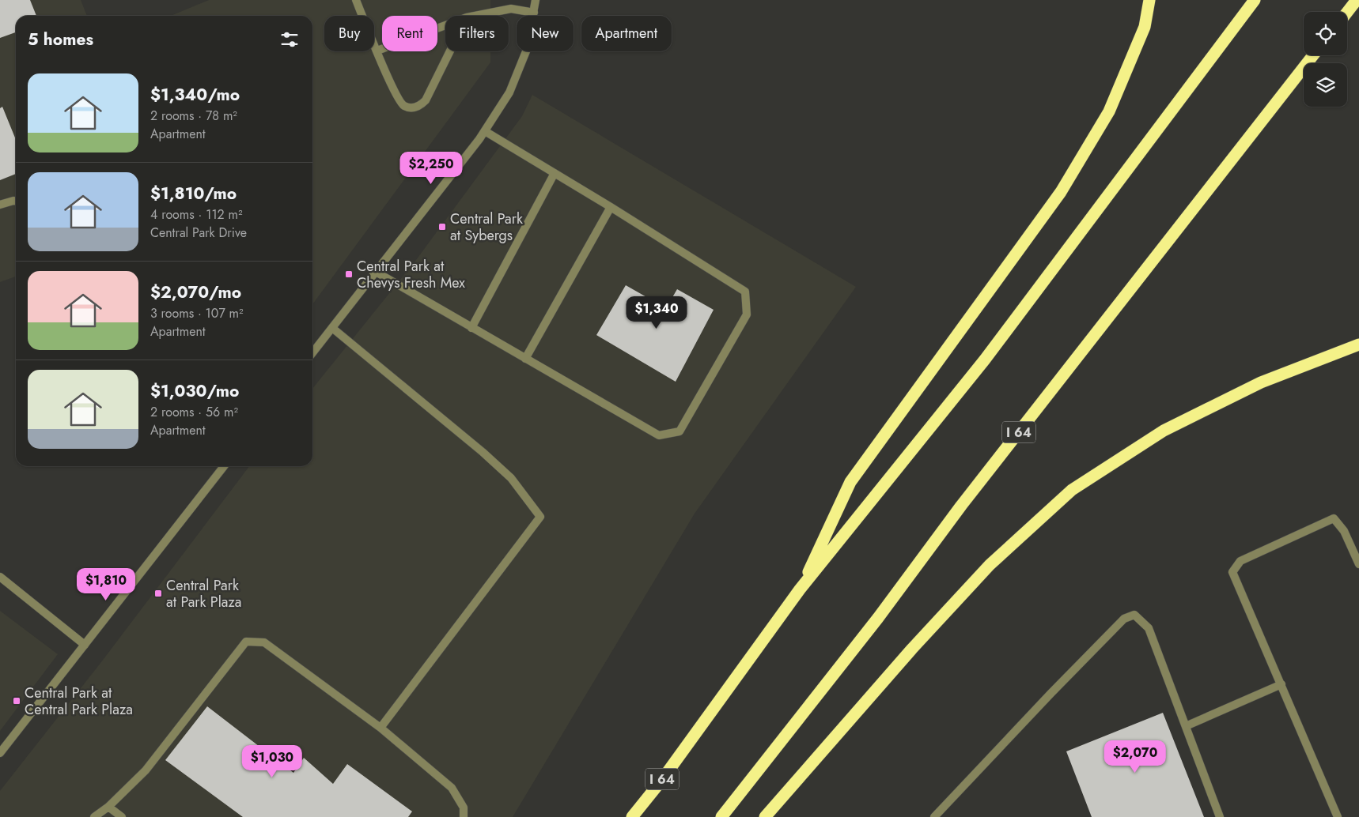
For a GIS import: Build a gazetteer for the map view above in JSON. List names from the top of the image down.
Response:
{
  "streets": {
    "highway": ["I 64"]
  },
  "places": {
    "transit": [
      "Central Park at Sybergs",
      "Central Park at Chevys Fresh Mex",
      "Central Park at Park Plaza",
      "Central Park at Central Park Plaza"
    ]
  },
  "page": {
    "chip": [
      "Buy",
      "Rent",
      "Filters",
      "New",
      "Apartment"
    ],
    "heading": "5 homes",
    "list": [
      {
        "name": "$1,340/mo",
        "note": "2 rooms · 78 m² · Apartment"
      },
      {
        "name": "$1,810/mo",
        "note": "4 rooms · 112 m² · Central Park Drive"
      },
      {
        "name": "$2,070/mo",
        "note": "3 rooms · 107 m² · Apartment"
      },
      {
        "name": "$1,030/mo",
        "note": "2 rooms · 56 m² · Apartment"
      }
    ],
    "price": [
      "$2,250",
      "$1,340",
      "$1,810",
      "$2,070",
      "$1,030"
    ]
  }
}
